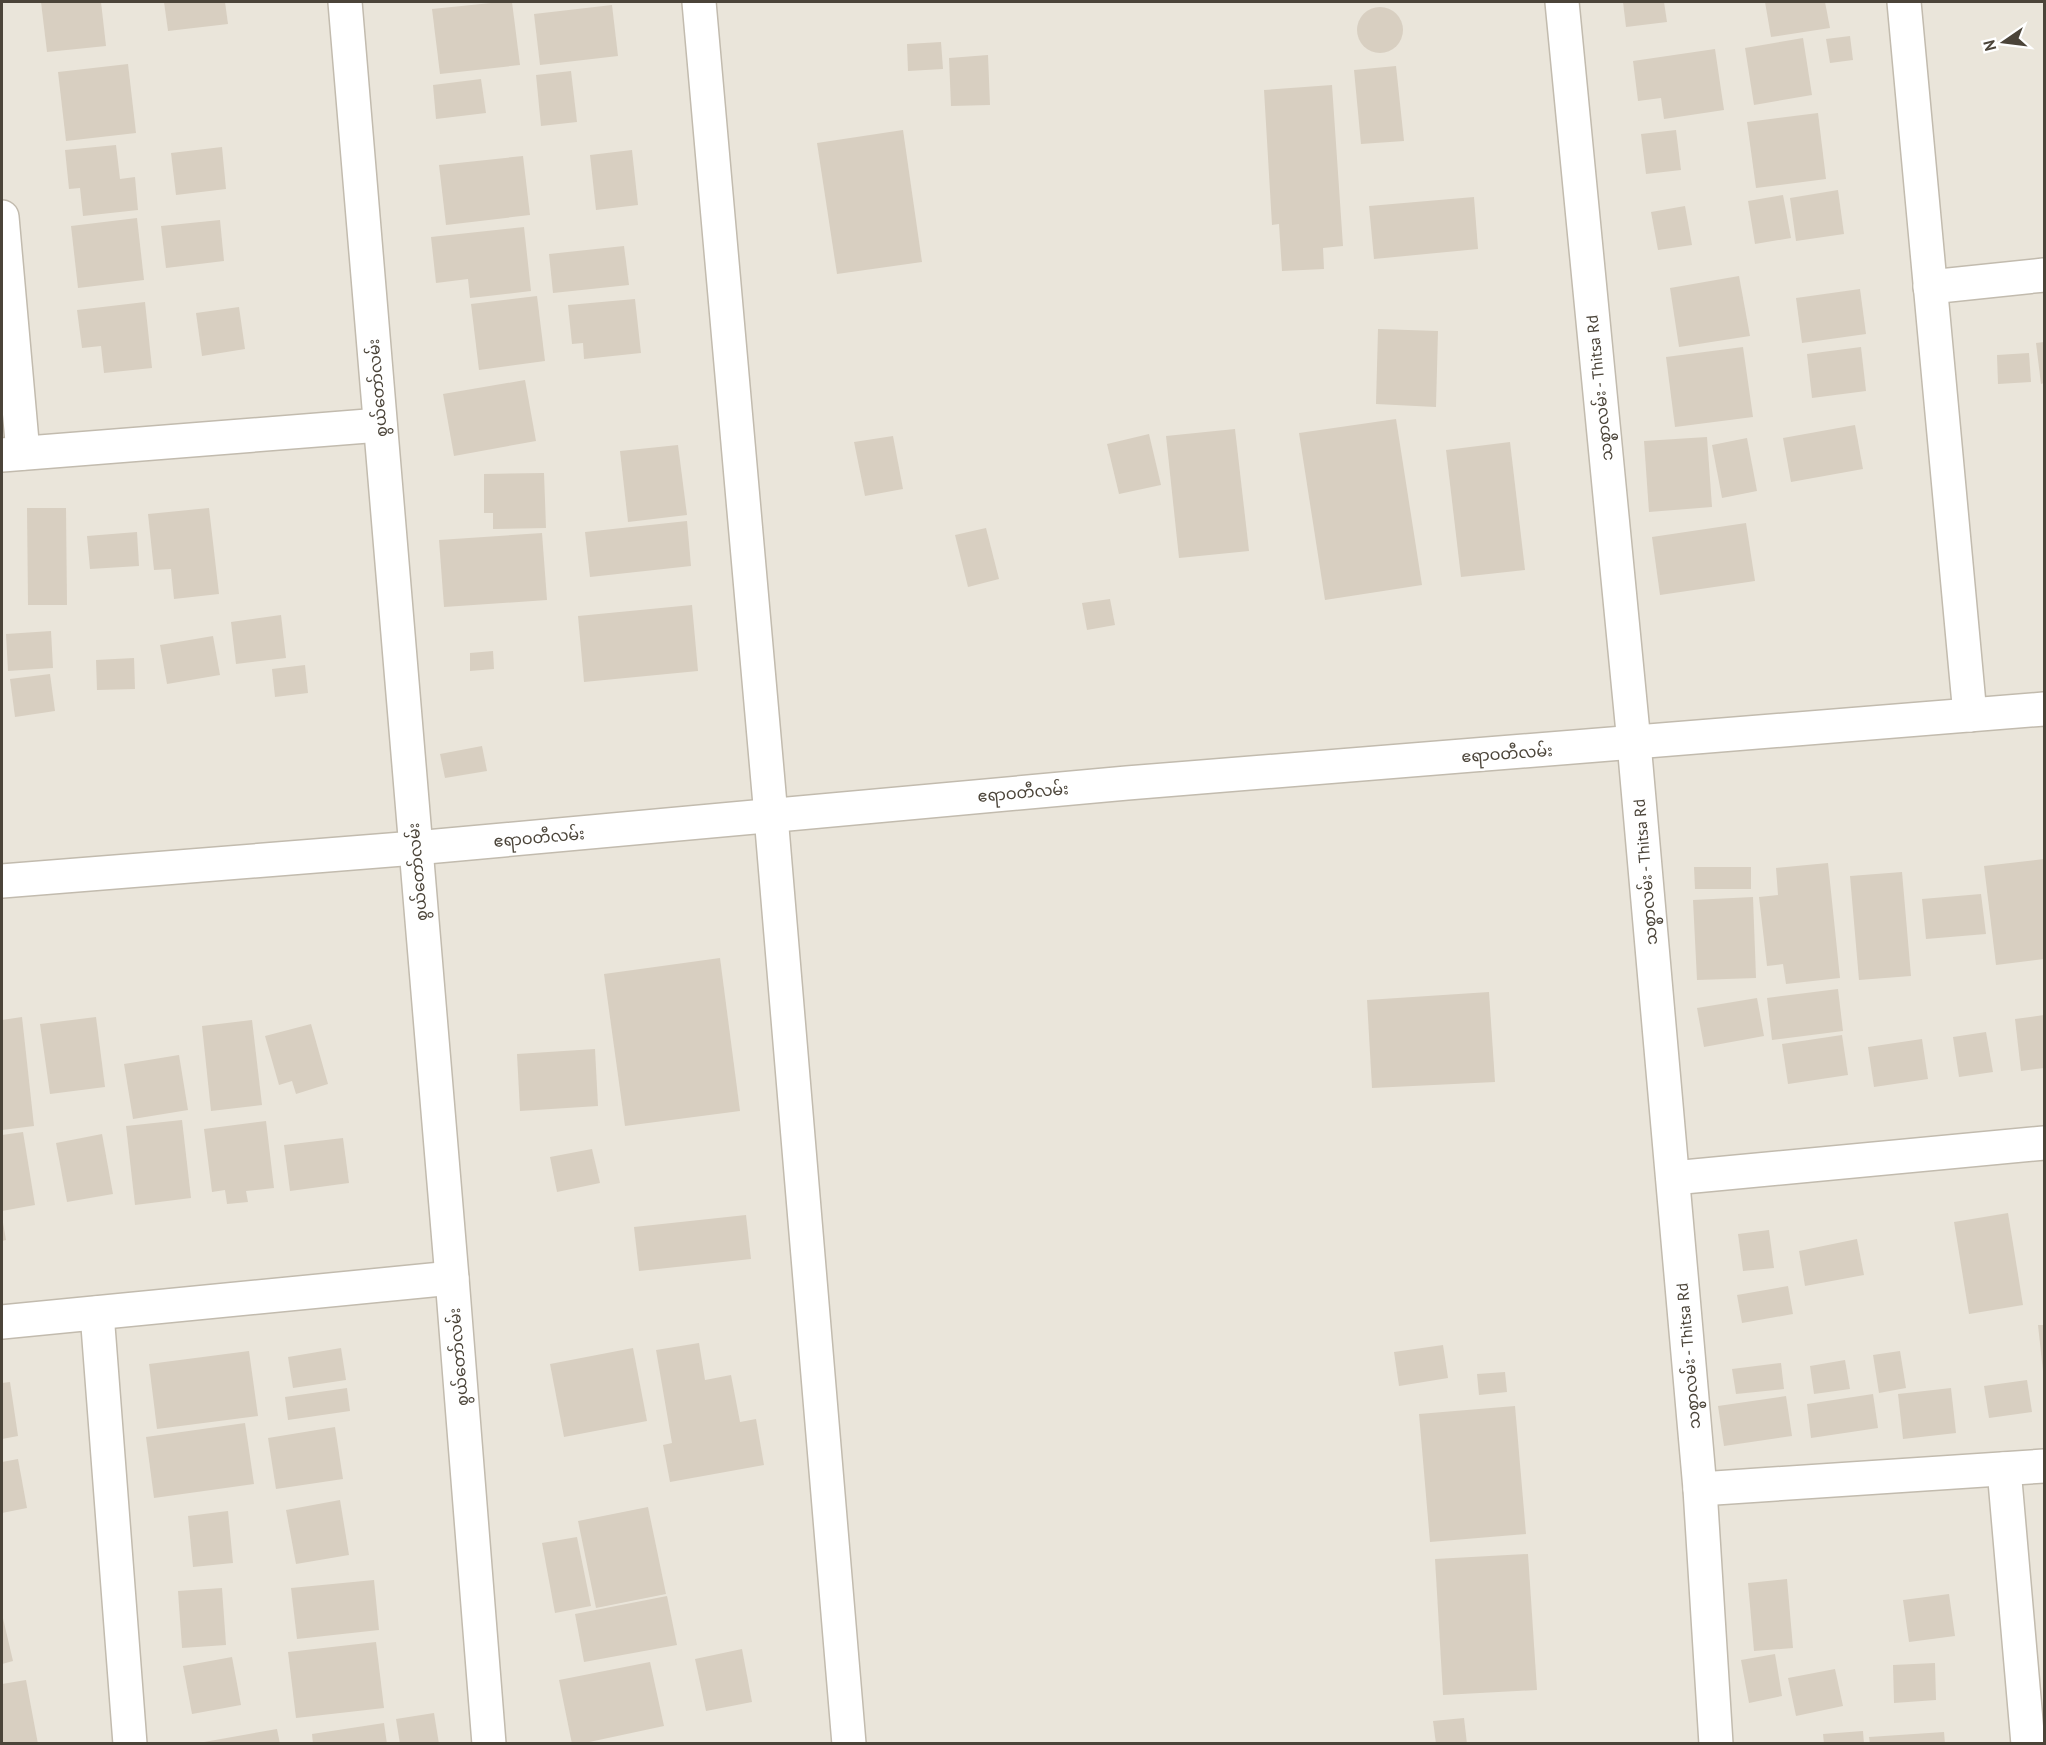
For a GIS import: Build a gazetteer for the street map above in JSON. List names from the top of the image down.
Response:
{
  "streets": {
    "street": ["စွယ်တော်လမ်း", "သစ္စာလမ်း - Thitsa Rd", "ဧရာဝတီလမ်း"]
  },
  "crossings": [
    ["စွယ်တော်လမ်း", "ဧရာဝတီလမ်း"],
    ["သစ္စာလမ်း - Thitsa Rd", "ဧရာဝတီလမ်း"]
  ],
  "north": "left"
}
